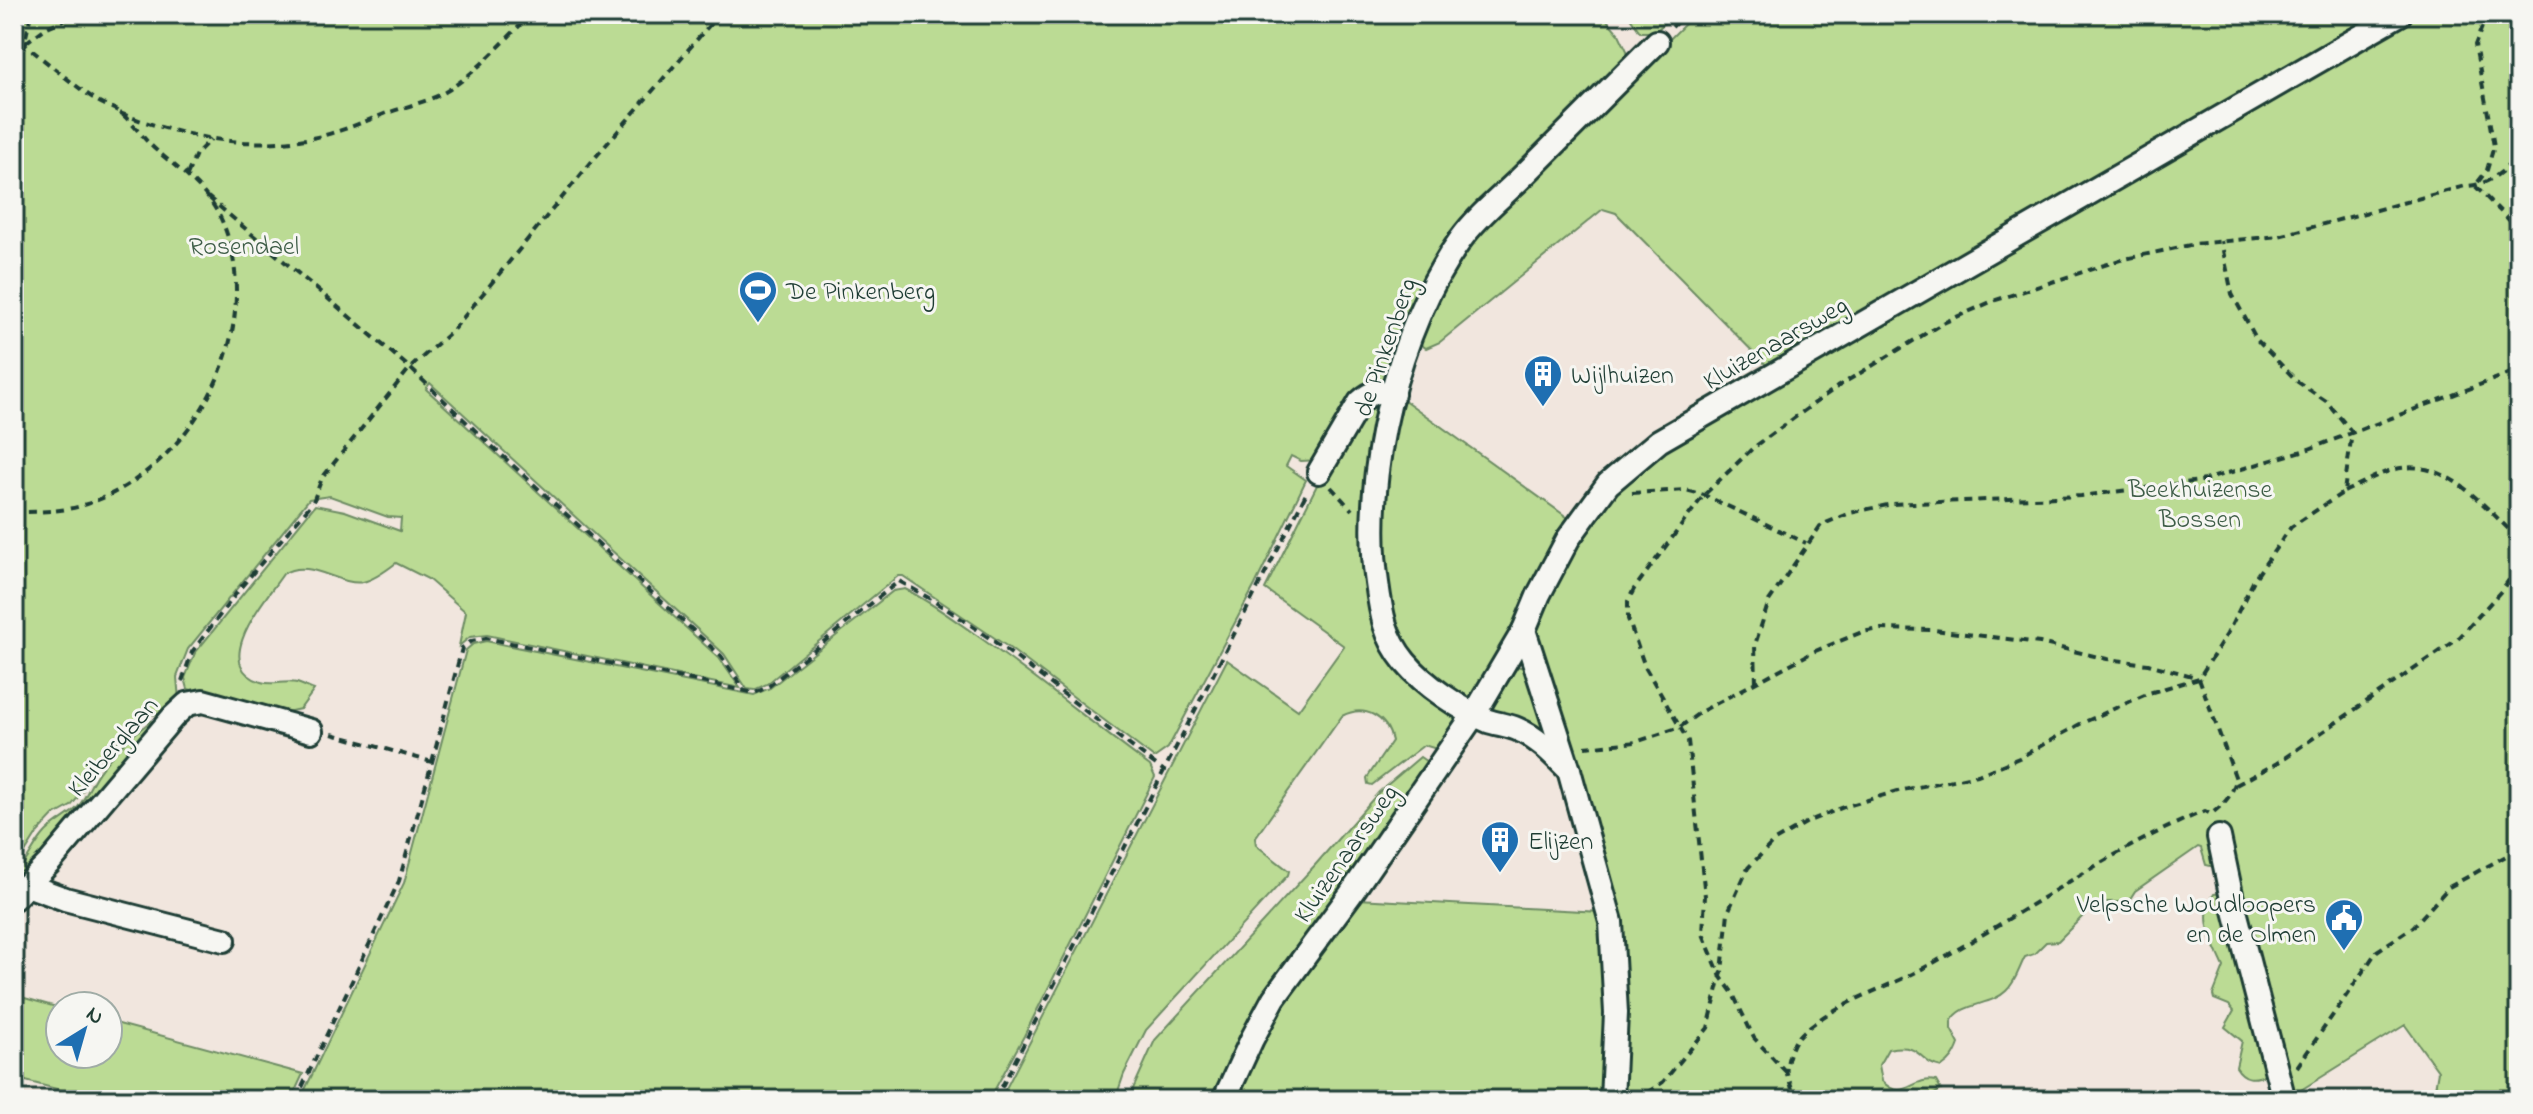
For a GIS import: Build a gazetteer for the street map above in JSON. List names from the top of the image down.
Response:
{
  "streets": {
    "street": ["Kluizenaarsweg", "de Pinkenberg", "Kleiberglaan"]
  },
  "crossings": [
    ["Kluizenaarsweg", "de Pinkenberg"]
  ],
  "parks": ["Rosendael", "Beekhuizense Bossen"],
  "places": {
    "sports": ["De Pinkenberg"],
    "building": ["Wijlhuizen", "Elijzen"],
    "public building": ["Velpsche Woudloopers en de Olmen"]
  },
  "north": "top right"
}
